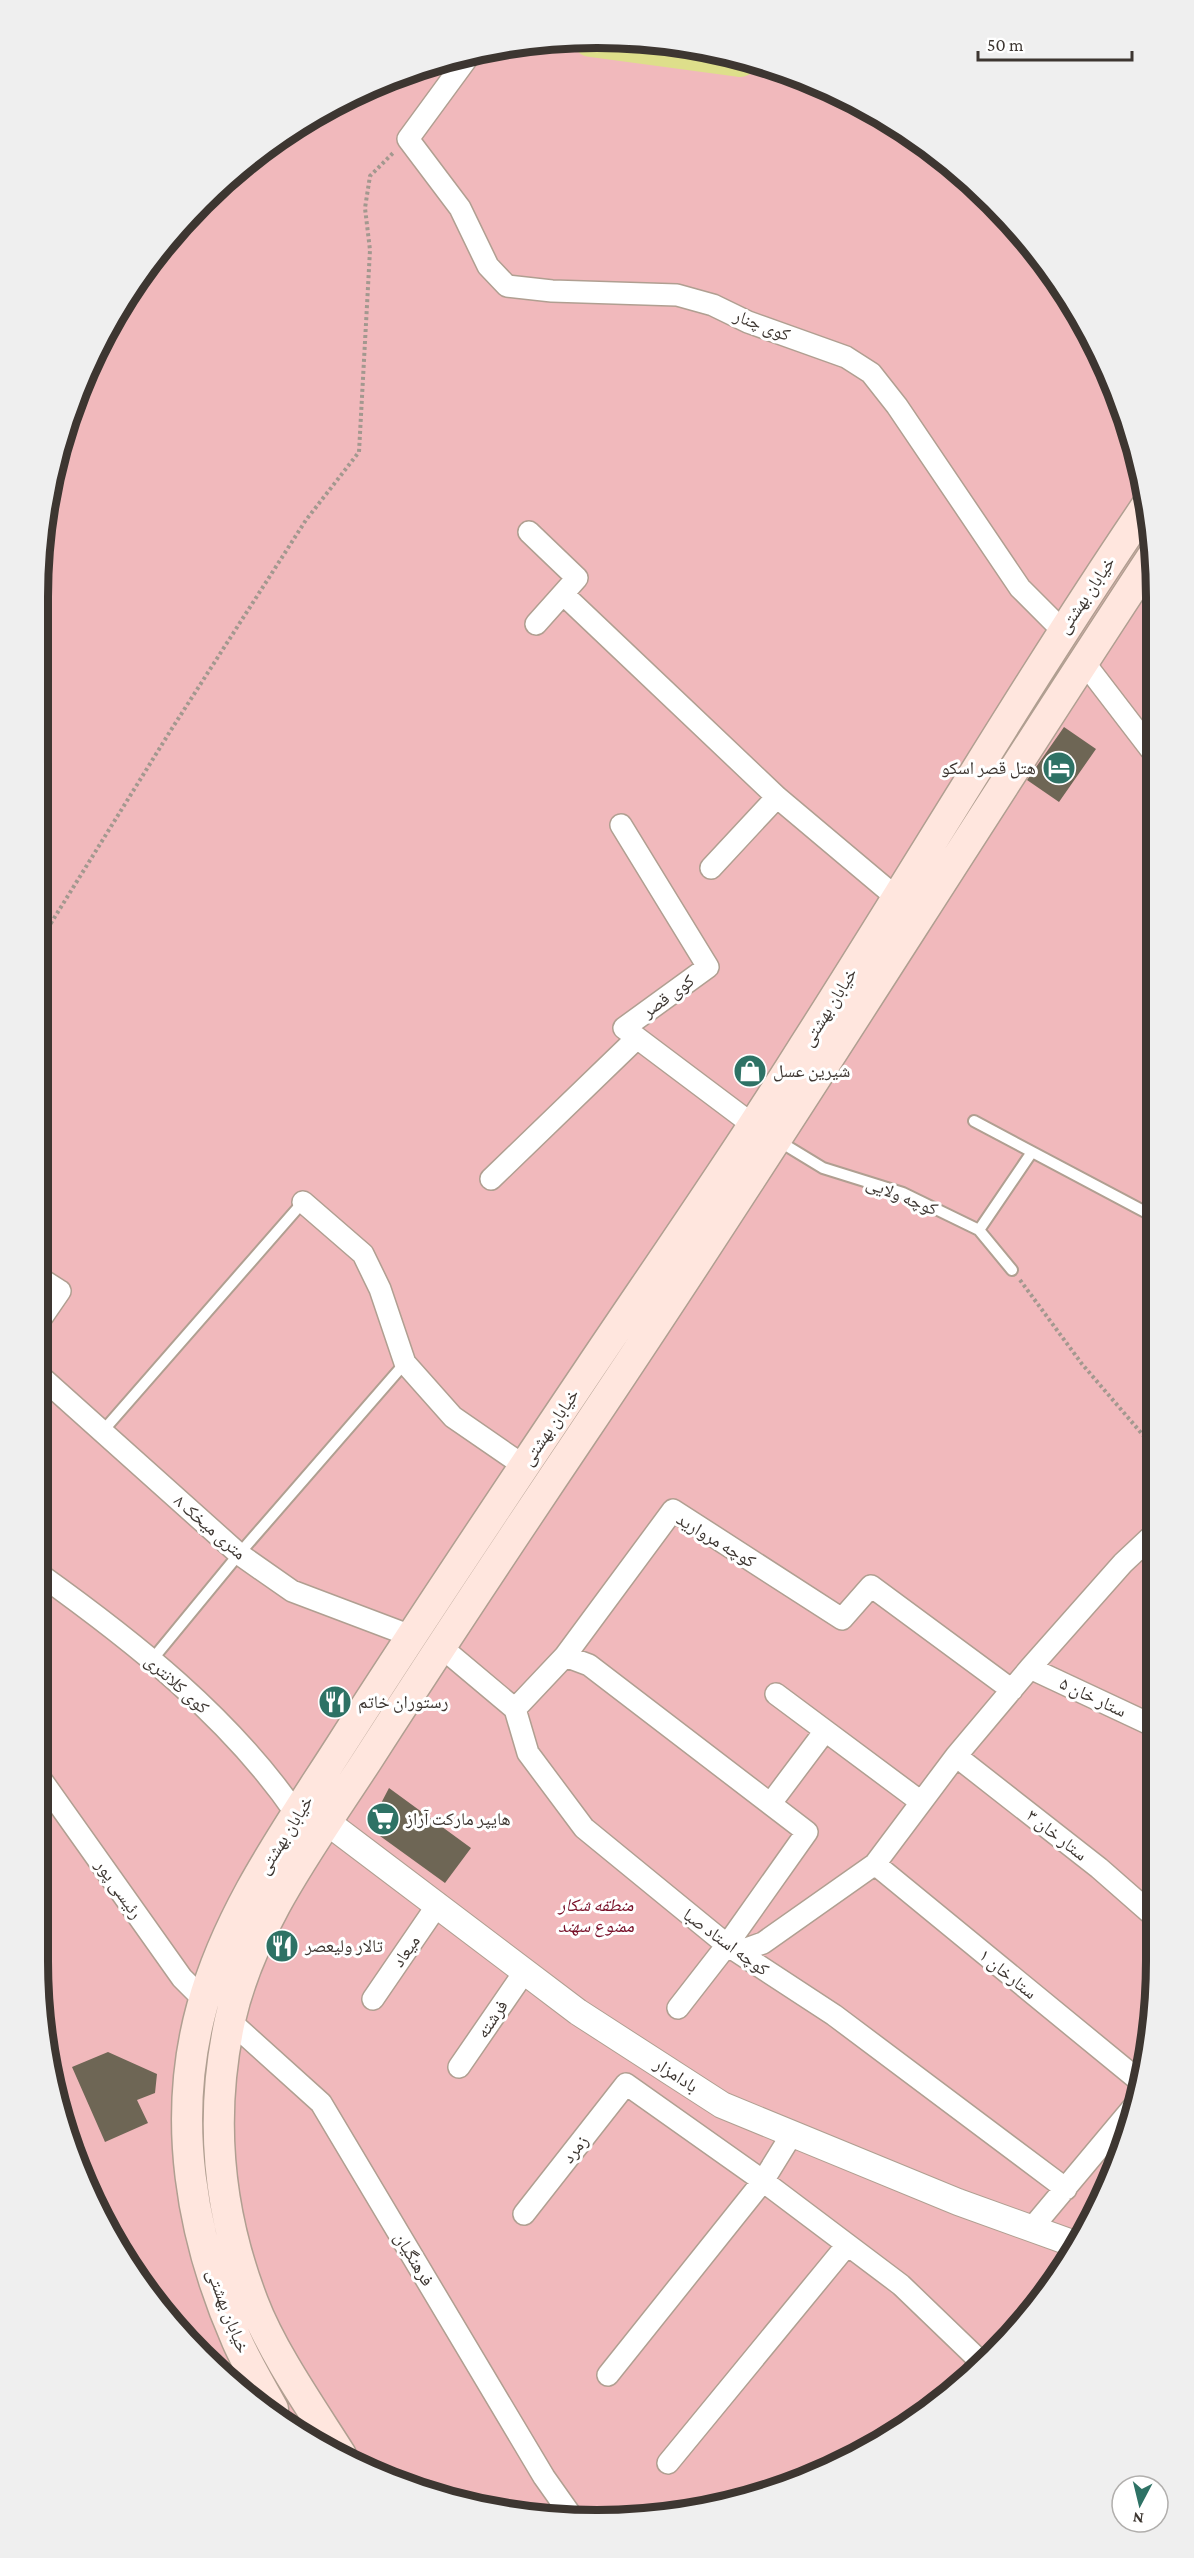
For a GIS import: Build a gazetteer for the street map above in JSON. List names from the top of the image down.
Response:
{
  "streets": {
    "main road": ["خیابان بهشتی"],
    "street": [
      "کوی چنار",
      "کوی قصر",
      "۸ متری میخک",
      "کوچه مروارید",
      "کوی کلانتری",
      "ستار خان ۵",
      "ستار خان ۳",
      "رئیسی پور",
      "کوچه استاد صبا",
      "میعاد",
      "ستارخان ۱",
      "فرشته",
      "بادامزار",
      "زمرد",
      "فرهنگیان"
    ],
    "lane": ["کوچه ولایی"]
  },
  "crossings": [
    ["کوی چنار", "خیابان بهشتی"],
    ["خیابان بهشتی", "کوی قصر"],
    ["خیابان بهشتی", "کوچه ولایی"],
    ["خیابان بهشتی", "۸ متری میخک"],
    ["خیابان بهشتی", "کوی کلانتری"],
    ["خیابان بهشتی", "رئیسی پور"],
    ["خیابان بهشتی", "بادامزار"],
    ["خیابان بهشتی", "فرهنگیان"],
    ["کوی قصر", "کوچه ولایی"],
    ["میعاد", "بادامزار"],
    ["فرشته", "بادامزار"]
  ],
  "parks": ["منطقه شکار ممنوع سهند"],
  "places": {
    "hotel": ["هتل قصر اسکو"],
    "shop": ["شیرین عسل"],
    "restaurant": ["رستوران خاتم", "تالار ولیعصر"],
    "supermarket": ["هایپر مارکت آراز"]
  },
  "scale_bar": "50 m",
  "north": "bottom"
}
